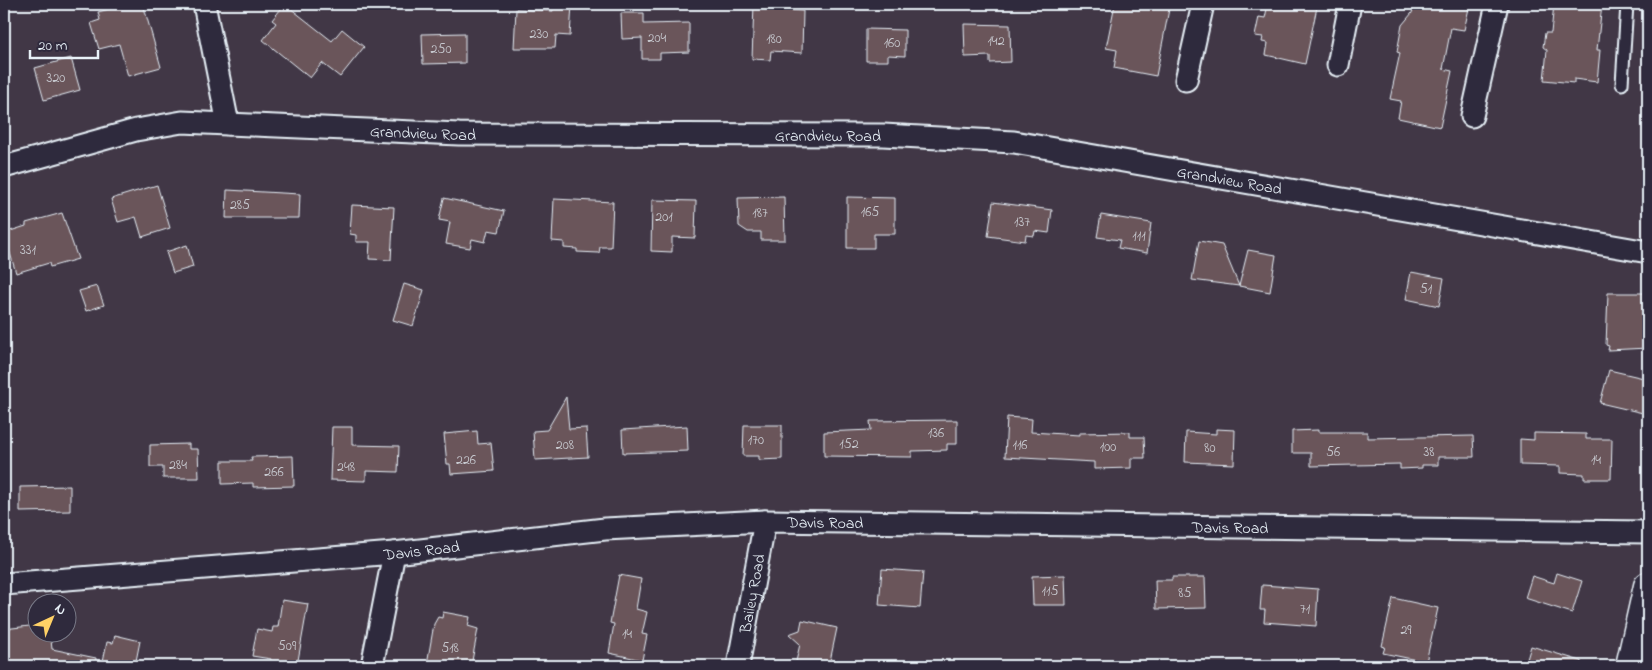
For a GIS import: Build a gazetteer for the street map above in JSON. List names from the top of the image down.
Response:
{
  "streets": {
    "street": ["Grandview Road", "Davis Road", "Bailey Road"]
  },
  "crossings": [
    ["Davis Road", "Bailey Road"]
  ],
  "house_numbers": [
    "230",
    "204",
    "180",
    "142",
    "160",
    "250",
    "320",
    "285",
    "165",
    "187",
    "201",
    "137",
    "111",
    "331",
    "51",
    "136",
    "170",
    "152",
    "208",
    "116",
    "100",
    "80",
    "56",
    "38",
    "226",
    "14",
    "284",
    "248",
    "266",
    "115",
    "85",
    "71",
    "29",
    "14",
    "509",
    "518"
  ],
  "scale_bar": "20 m",
  "north": "top right"
}
